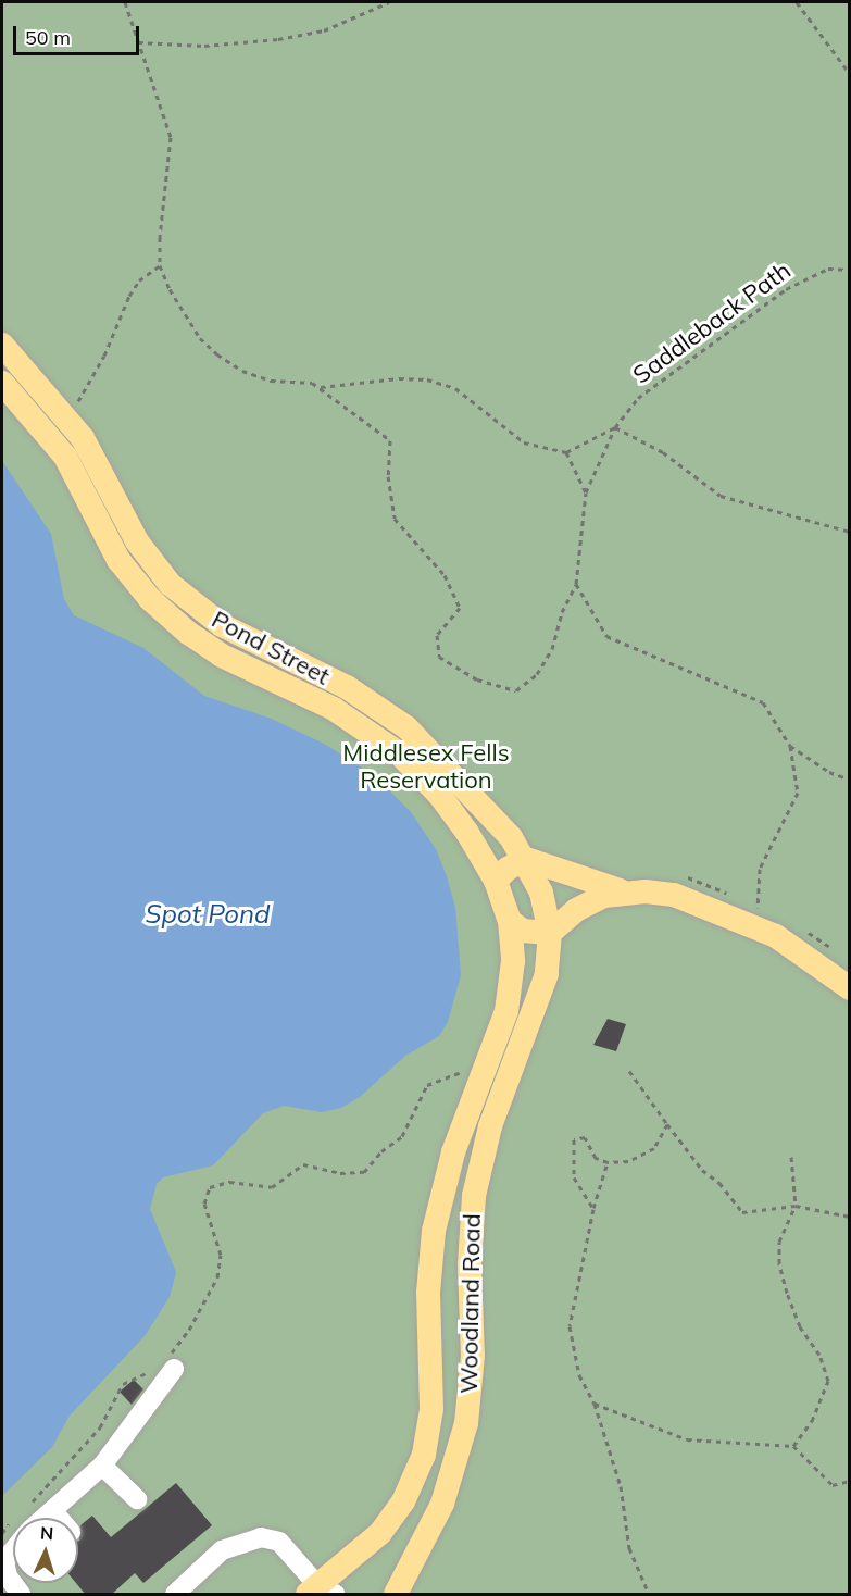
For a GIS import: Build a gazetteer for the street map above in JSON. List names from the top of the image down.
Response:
{
  "streets": {
    "main road": ["Pond Street", "Woodland Road"],
    "path": ["Saddleback Path"]
  },
  "crossings": [
    ["Pond Street", "Woodland Road"]
  ],
  "water": ["Spot Pond"],
  "parks": ["Middlesex Fells Reservation"],
  "scale_bar": "50 m",
  "north": "top"
}
